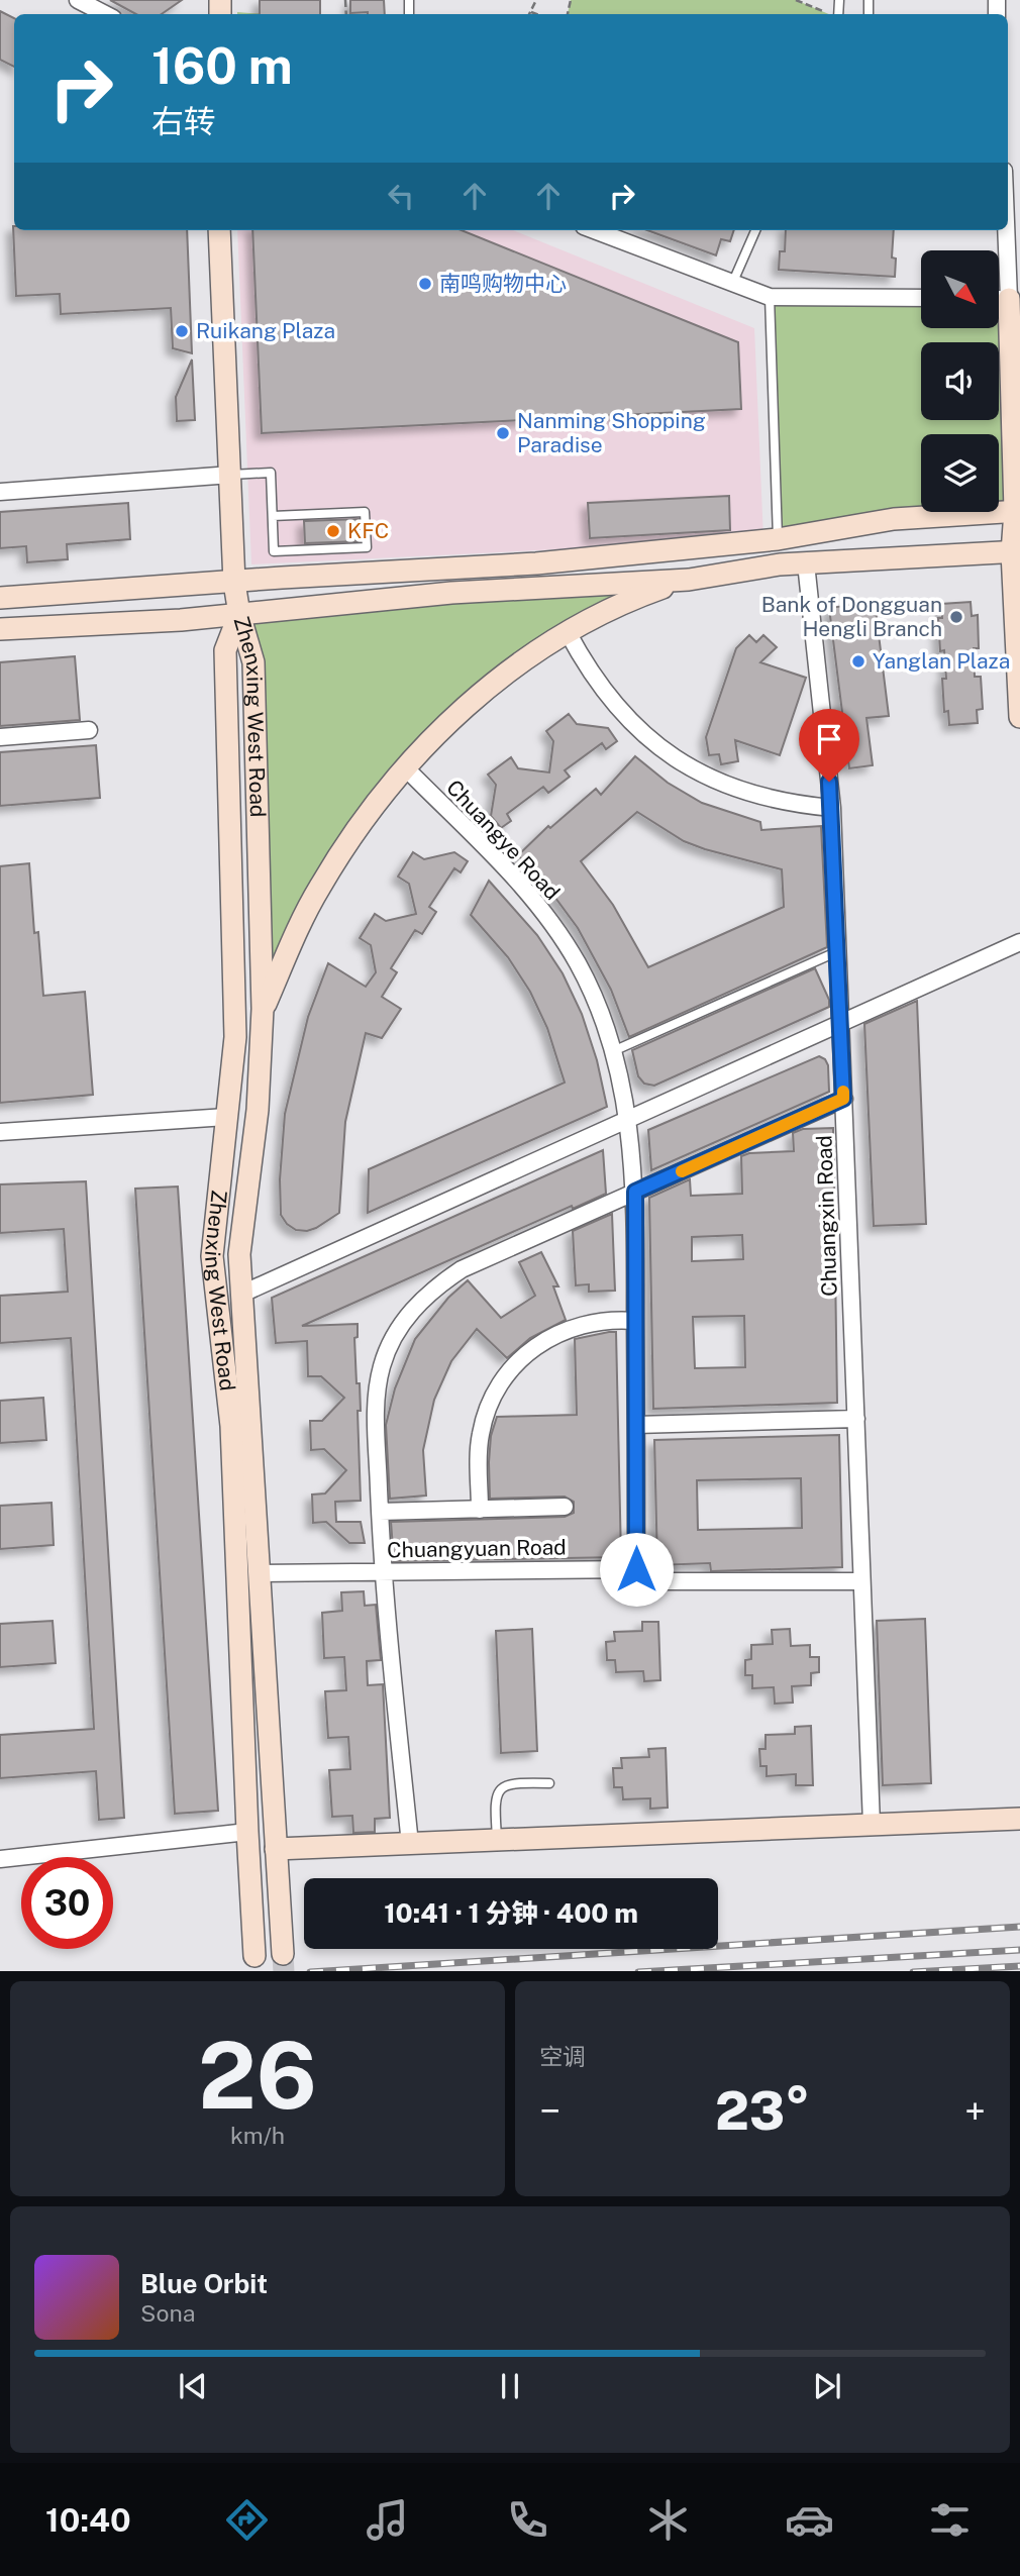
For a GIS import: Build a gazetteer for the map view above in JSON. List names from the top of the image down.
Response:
{
  "streets": {
    "main road": ["Zhenxing West Road"],
    "street": ["Chuangye Road", "Chuangxin Road", "Chuangyuan Road"]
  },
  "crossings": [
    ["Zhenxing West Road", "Chuangyuan Road"],
    ["Chuangye Road", "Chuangyuan Road"],
    ["Chuangxin Road", "Chuangyuan Road"]
  ],
  "places": [
    "南鸣购物中心",
    "Ruikang Plaza",
    "Nanming Shopping Paradise",
    "KFC",
    "Bank of Dongguan Hengli Branch",
    "Yanglan Plaza"
  ],
  "north": "bottom right",
  "page": {
    "turn": ["160 m", "右转"],
    "limit": "30",
    "trip": "10:41 · 1 分钟 · 400 m",
    "tile": [
      ["26", "km/h"],
      "空调"
    ],
    "heat": ["−", "23°", "+"],
    "song": ["Blue Orbit", "Sona"],
    "tabs": "10:40"
  }
}
